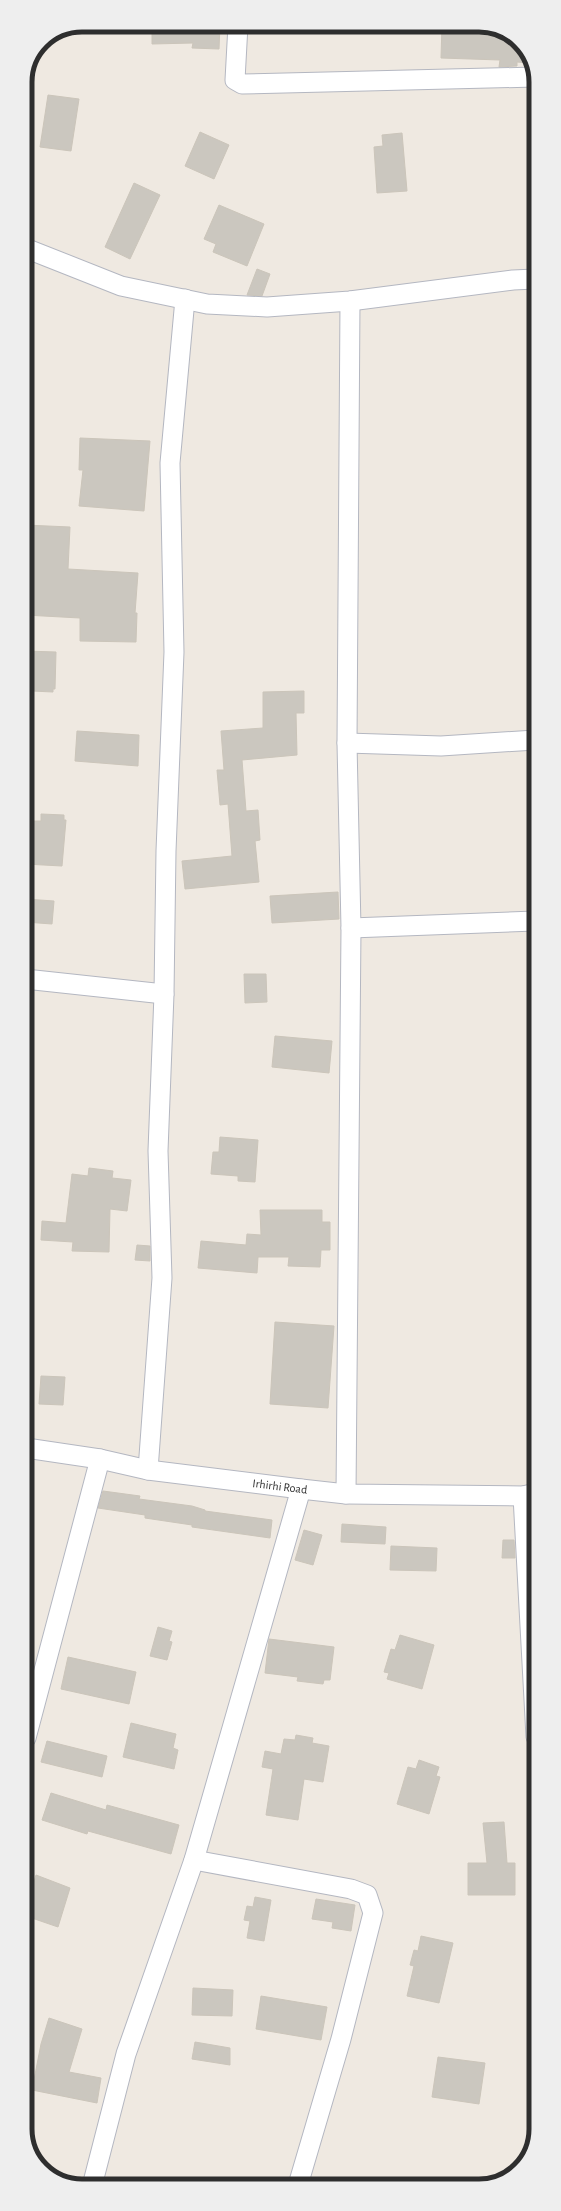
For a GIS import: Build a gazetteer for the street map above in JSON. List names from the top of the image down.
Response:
{
  "streets": {
    "street": ["Irhirhi Road"]
  }
}
